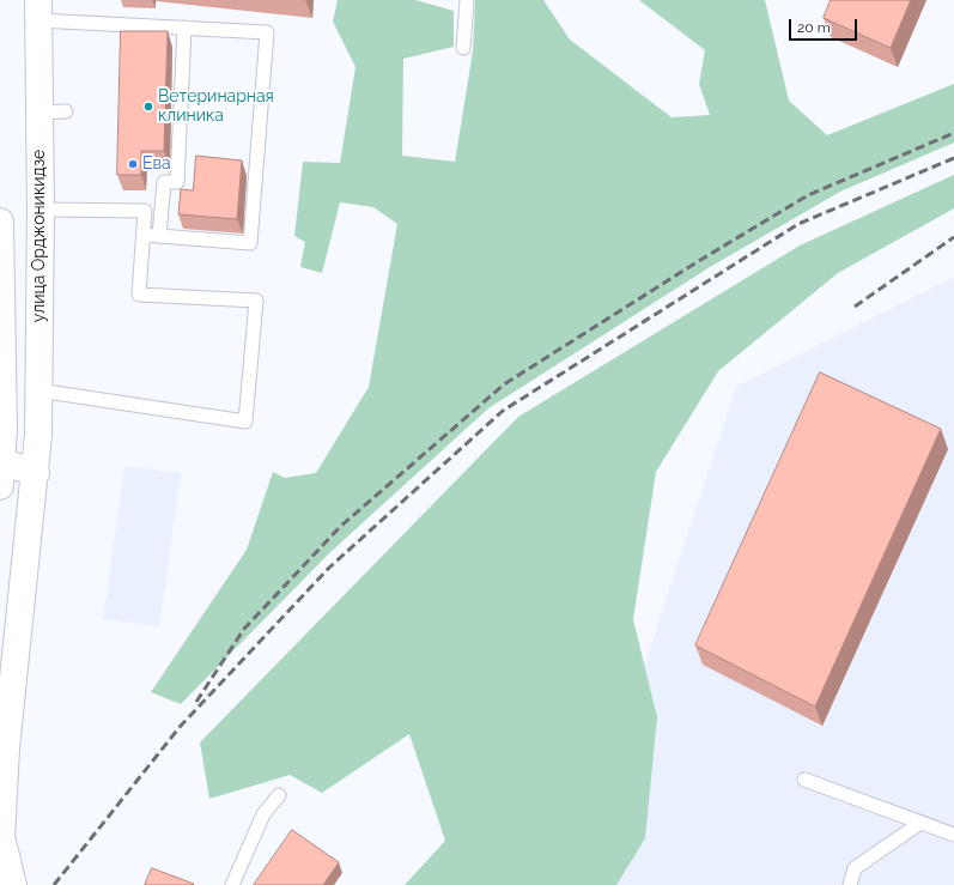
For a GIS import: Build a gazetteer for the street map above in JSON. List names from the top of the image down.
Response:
{
  "streets": {
    "main road": ["улица Орджоникидзе"]
  },
  "places": ["Ветеринарная клиника", "Ева"],
  "scale_bar": "20 m"
}
